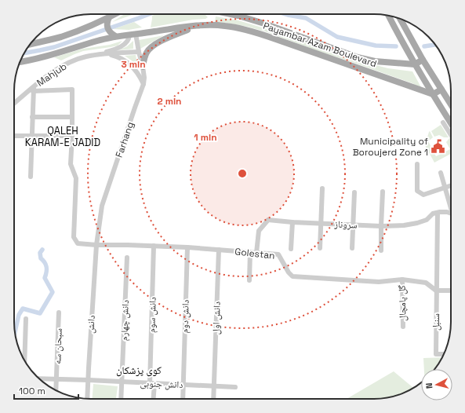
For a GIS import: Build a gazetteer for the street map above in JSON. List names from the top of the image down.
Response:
{
  "streets": {
    "main road": ["Payambar Azam Boulevard"],
    "street": [
      "Mahjub",
      "Farhang",
      "سروناز",
      "Golestan",
      "گل پامچال",
      "دانش سوم",
      "دانش دوم",
      "دانش اول",
      "دانش چهارم",
      "سنبل",
      "دانش",
      "سبحان سه",
      "دانش جنوبی"
    ]
  },
  "crossings": [
    ["Payambar Azam Boulevard", "Farhang"],
    ["Farhang", "Golestan"],
    ["Farhang", "دانش"],
    ["سروناز", "Golestan"],
    ["سروناز", "سنبل"],
    ["Golestan", "گل پامچال"],
    ["Golestan", "دانش سوم"],
    ["Golestan", "دانش دوم"],
    ["Golestan", "دانش اول"],
    ["Golestan", "سنبل"],
    ["Golestan", "دانش"],
    ["دانش سوم", "دانش جنوبی"],
    ["دانش دوم", "دانش جنوبی"],
    ["دانش اول", "دانش جنوبی"],
    ["دانش چهارم", "دانش جنوبی"],
    ["دانش", "دانش جنوبی"],
    ["سبحان سه", "دانش جنوبی"]
  ],
  "districts": ["QALEH KARAM-E JADID", "کوی پزشکان"],
  "places": {
    "public building": ["Municipality of Boroujerd Zone 1"]
  },
  "scale_bar": "100 m",
  "north": "left",
  "rings": ["3 min", "2 min", "1 min"]
}
